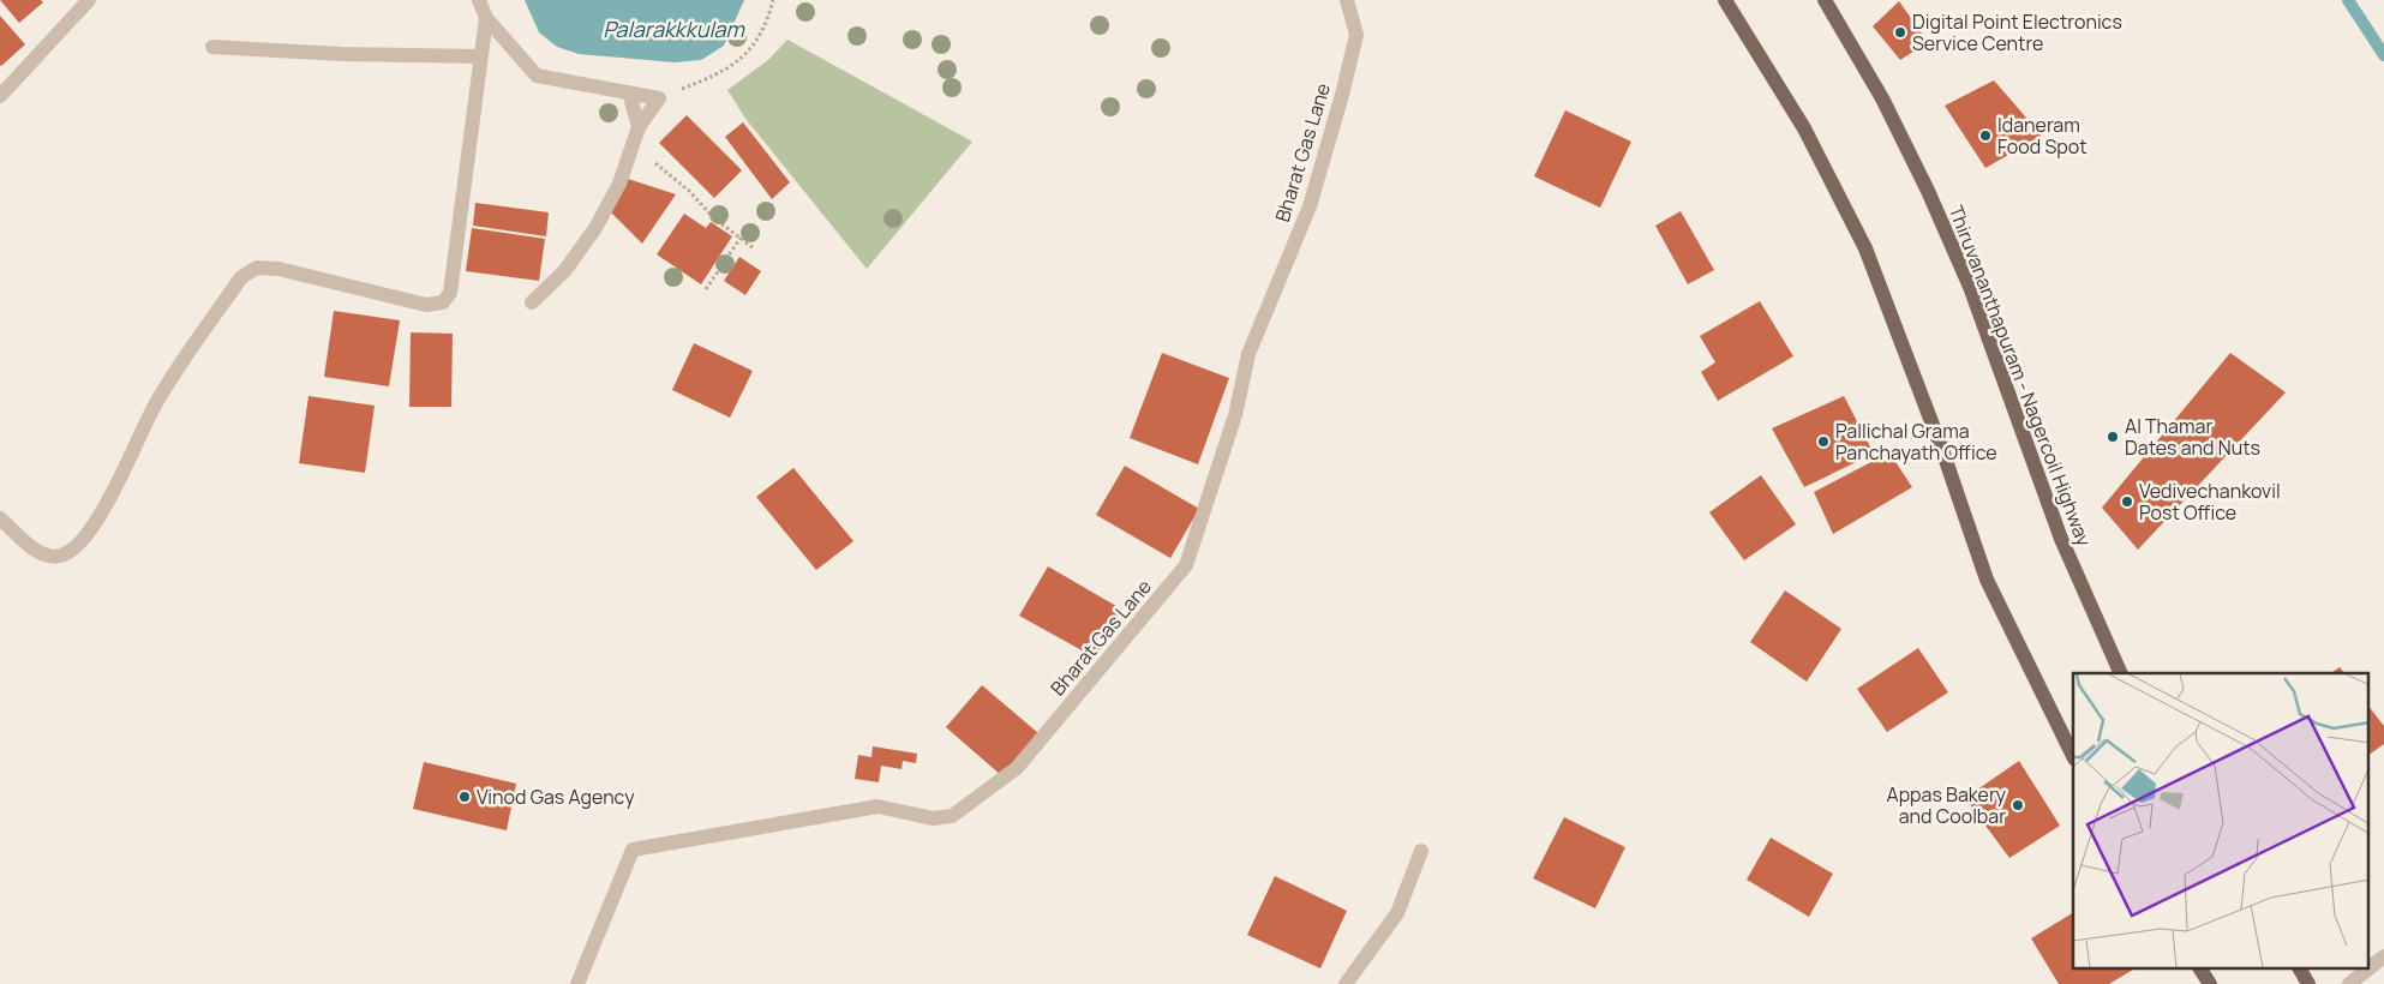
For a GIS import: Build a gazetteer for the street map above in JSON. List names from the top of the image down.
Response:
{
  "streets": {
    "main road": ["Thiruvananthapuram - Nagercoil Highway"],
    "street": ["Bharat Gas Lane"]
  },
  "water": ["Palarakkkulam"],
  "places": [
    "Digital Point Electronics Service Centre",
    "Idaneram Food Spot",
    "Al Thamar Dates and Nuts",
    "Pallichal Grama Panchayath Office",
    "Vedivechankovil Post Office",
    "Vinod Gas Agency",
    "Appas Bakery and Coolbar"
  ]
}
